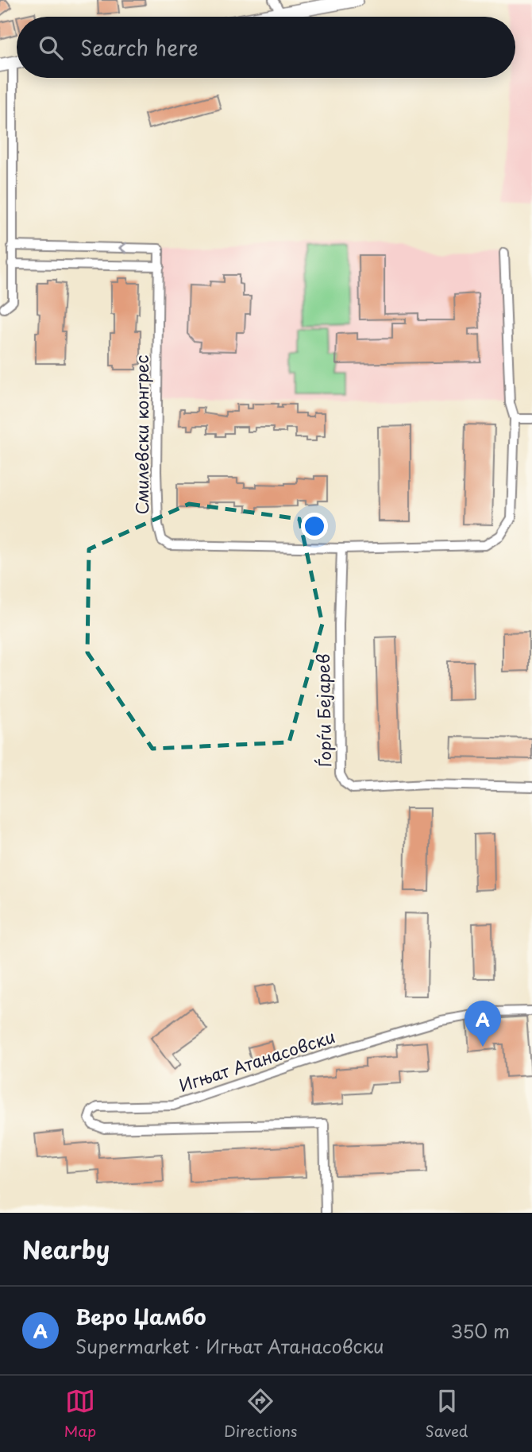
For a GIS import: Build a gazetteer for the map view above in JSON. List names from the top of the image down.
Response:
{
  "streets": {
    "street": ["Смилевски конгрес", "Ѓорѓи Бејарев", "Игњат Атанасовски"]
  },
  "crossings": [
    ["Смилевски конгрес", "Ѓорѓи Бејарев"]
  ],
  "page": {
    "search": "Search here",
    "pins": "A",
    "heading": "Nearby",
    "list": [
      {
        "mark": "A",
        "name": "Веро Џамбо",
        "note": "Supermarket · Игњат Атанасовски",
        "value": "350 m"
      }
    ],
    "nav": ["Map", "Directions", "Saved"]
  }
}
